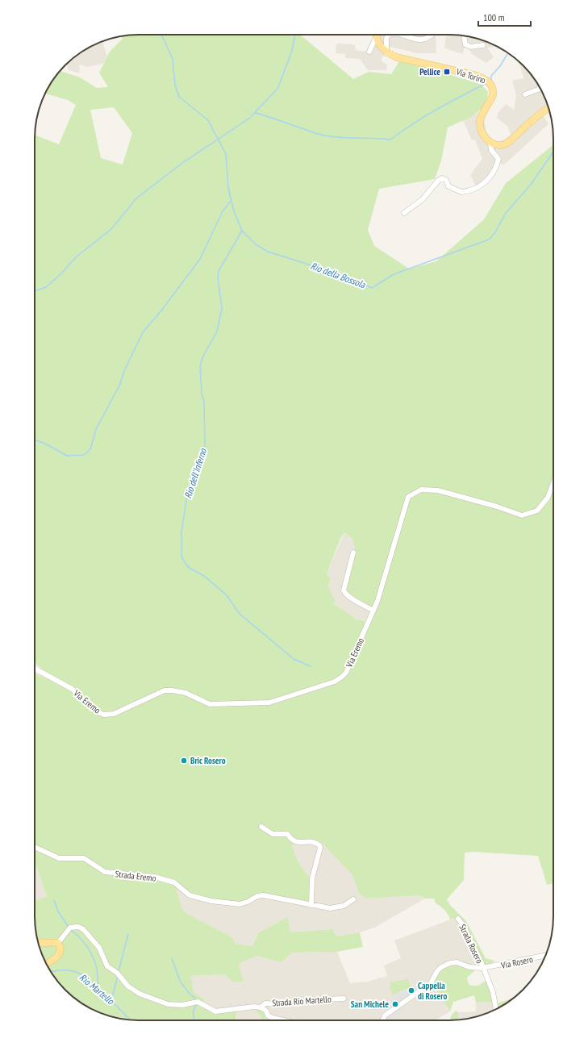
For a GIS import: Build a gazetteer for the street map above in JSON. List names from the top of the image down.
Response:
{
  "streets": {
    "main road": ["Via Torino"],
    "street": [
      "Via Eremo",
      "Strada Eremo",
      "Strada Rosero",
      "Via Rosero",
      "Strada Rio Martello"
    ]
  },
  "crossings": [
    ["Strada Rosero", "Via Rosero"]
  ],
  "water": ["Rio della Bossola", "Rio dell'Inferno", "Rio Martello"],
  "places": {
    "transit": ["Pellice"],
    "other": ["Bric Rosero", "Cappella di Rosero", "San Michele"]
  },
  "scale_bar": "100 m"
}
